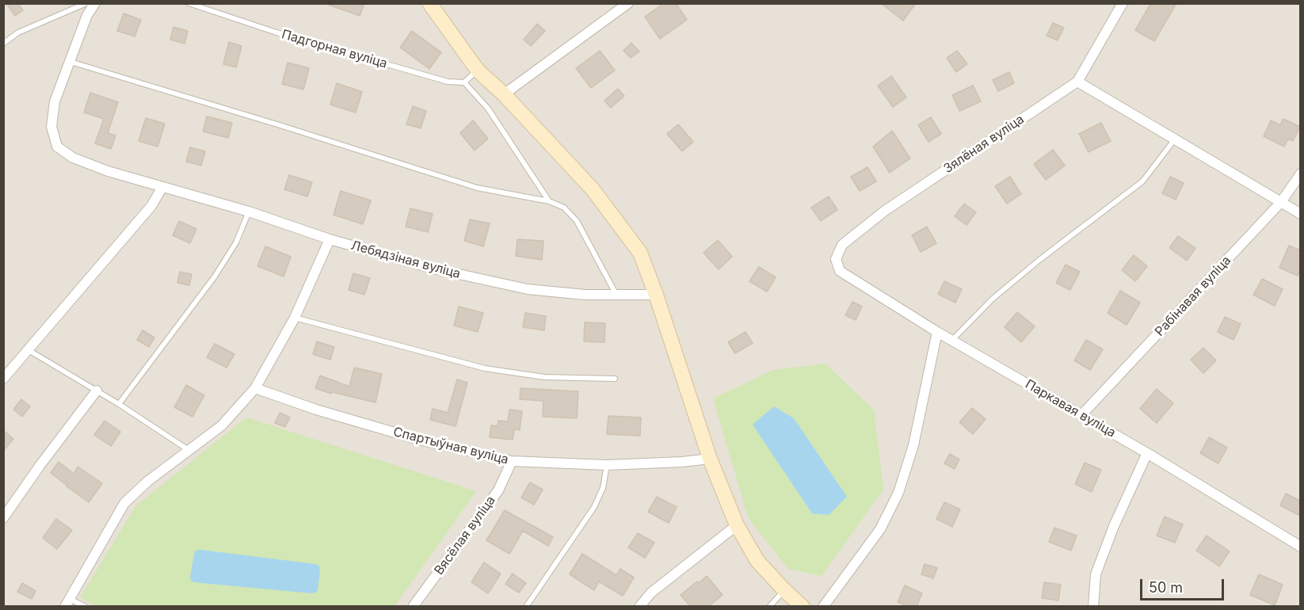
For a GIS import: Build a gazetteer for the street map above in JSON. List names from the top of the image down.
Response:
{
  "streets": {
    "street": [
      "Зялёная вуліца",
      "Лебядзіная вуліца",
      "Рабінавая вуліца",
      "Паркавая вуліца",
      "Спартыўная вуліца",
      "Вясёлая вуліца"
    ],
    "lane": ["Падгорная вуліца"]
  },
  "crossings": [
    ["Зялёная вуліца", "Паркавая вуліца"],
    ["Рабінавая вуліца", "Паркавая вуліца"],
    ["Спартыўная вуліца", "Вясёлая вуліца"]
  ],
  "scale_bar": "50 m"
}
